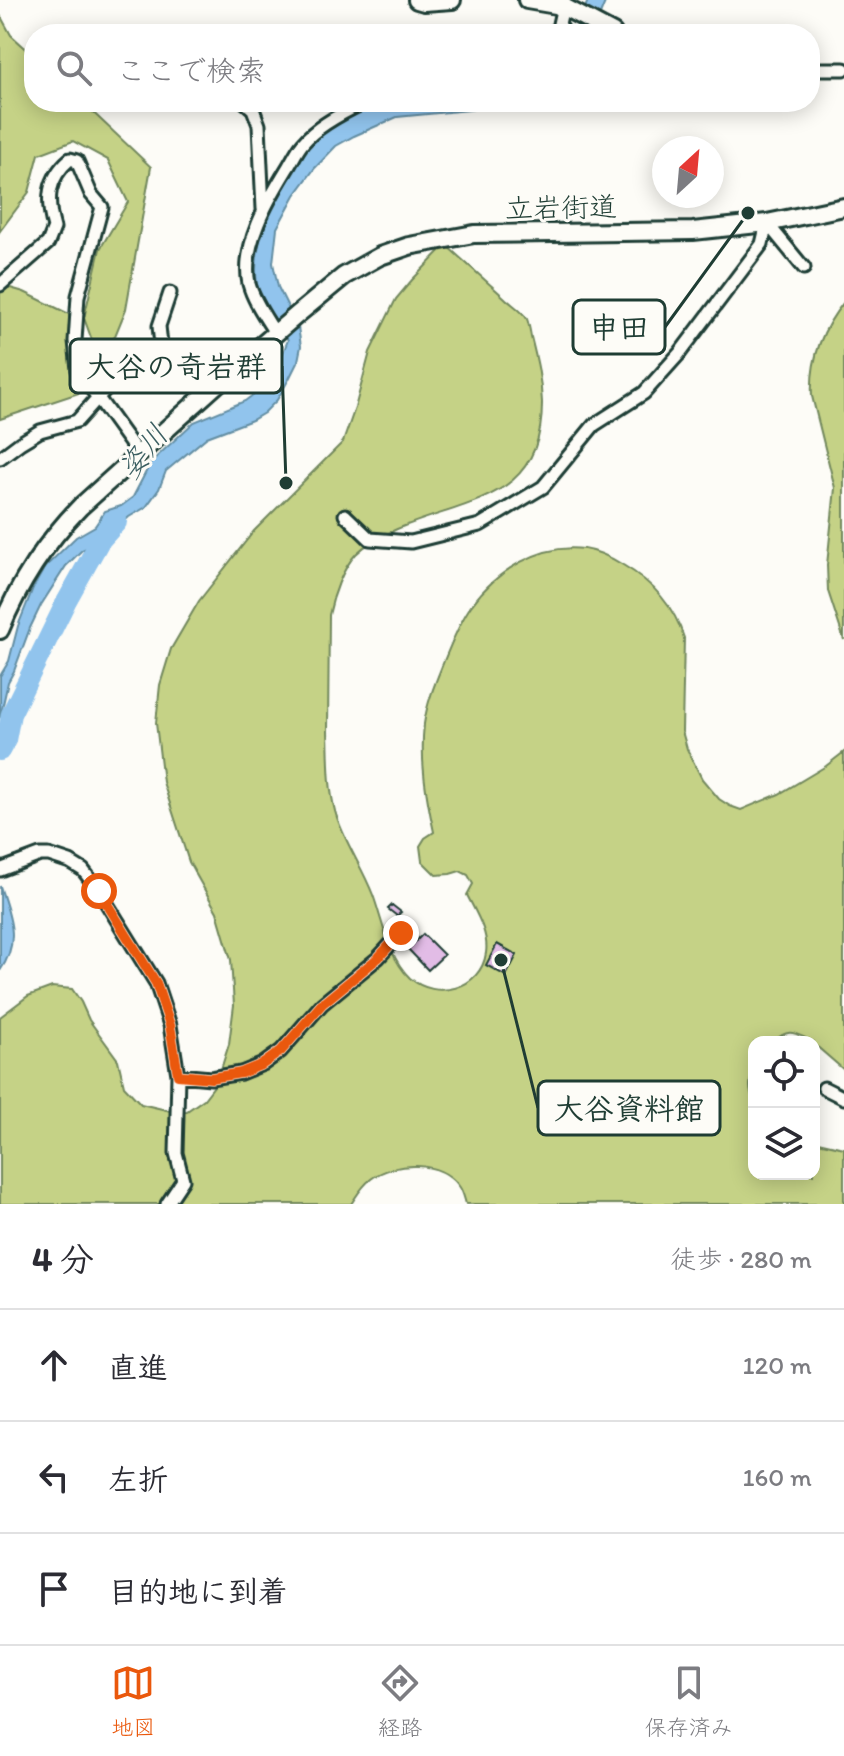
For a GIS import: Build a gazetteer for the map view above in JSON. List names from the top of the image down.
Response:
{
  "streets": {
    "street": ["立岩街道"]
  },
  "water": ["姿川"],
  "places": ["申田", "大谷の奇岩群", "大谷資料館"],
  "north": "top right",
  "page": {
    "search": "ここで検索",
    "heading": ["4 分", "徒歩 · 280 m"],
    "list": [
      ["直進", "120 m"],
      ["左折", "160 m"],
      "目的地に到着"
    ],
    "nav": ["地図", "経路", "保存済み"]
  }
}
